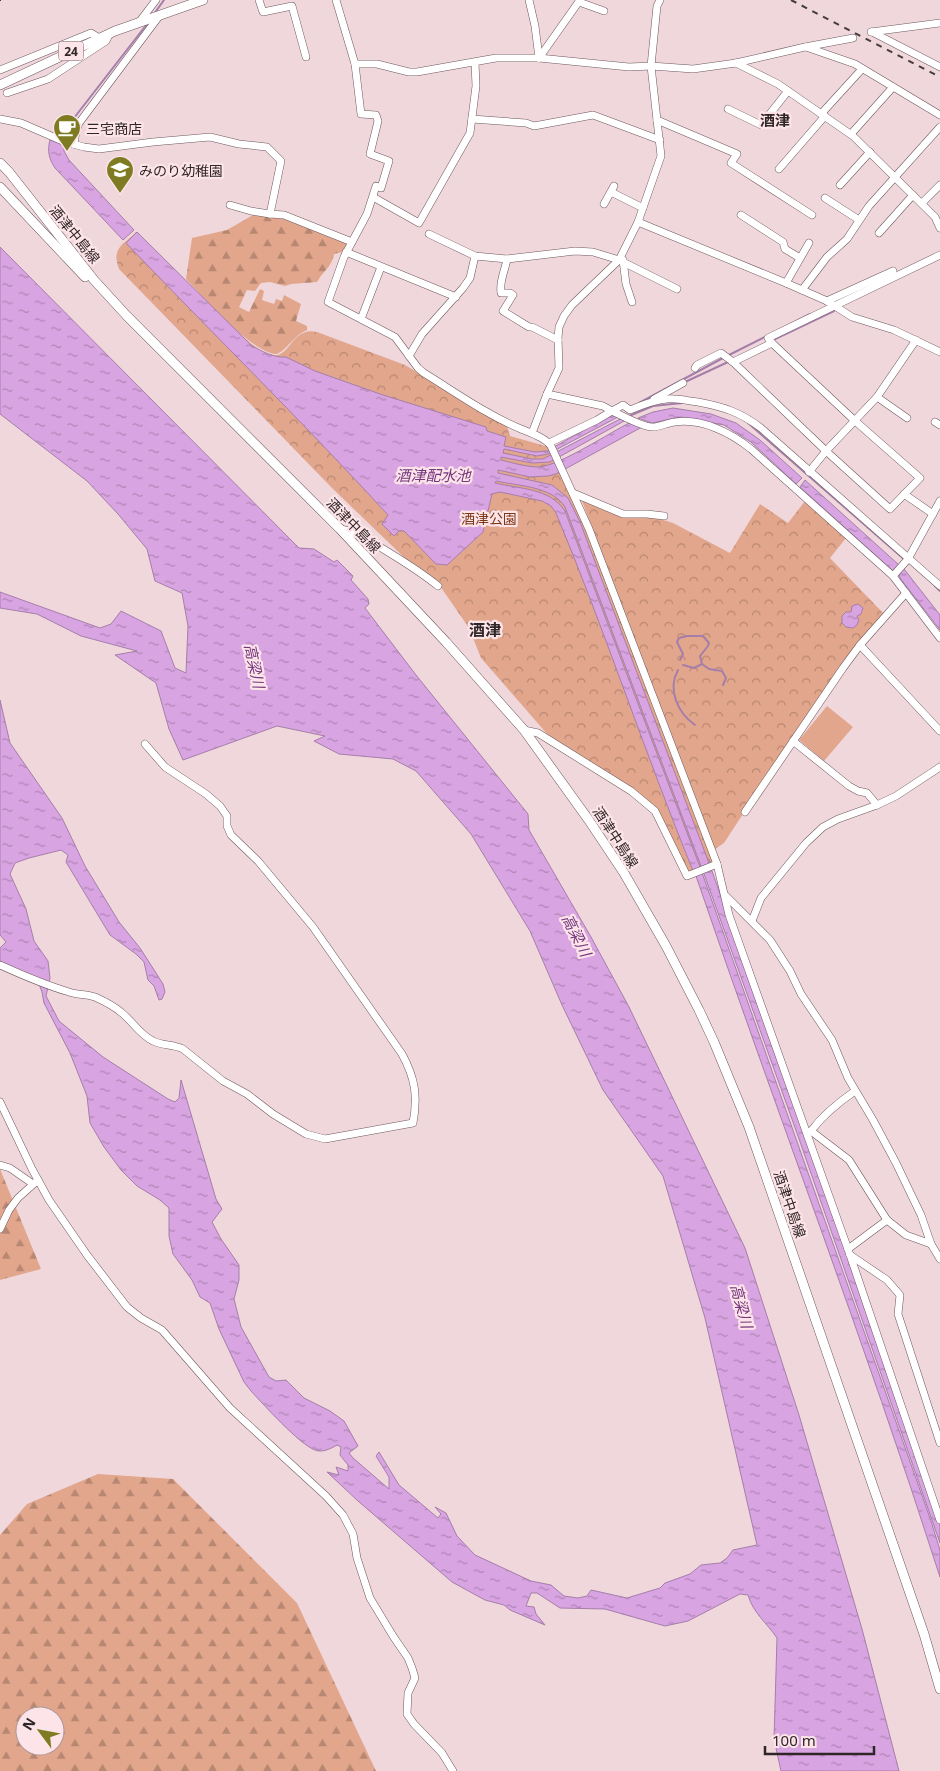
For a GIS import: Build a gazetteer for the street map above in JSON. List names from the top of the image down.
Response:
{
  "streets": {
    "main road": ["24", "酒津中島線"]
  },
  "districts": ["酒津", "酒津"],
  "water": ["酒津配水池", "高梁川"],
  "parks": ["酒津公園"],
  "places": {
    "cafe": ["三宅商店"],
    "school or university": ["みのり幼稚園"]
  },
  "scale_bar": "100 m",
  "north": "top left"
}
